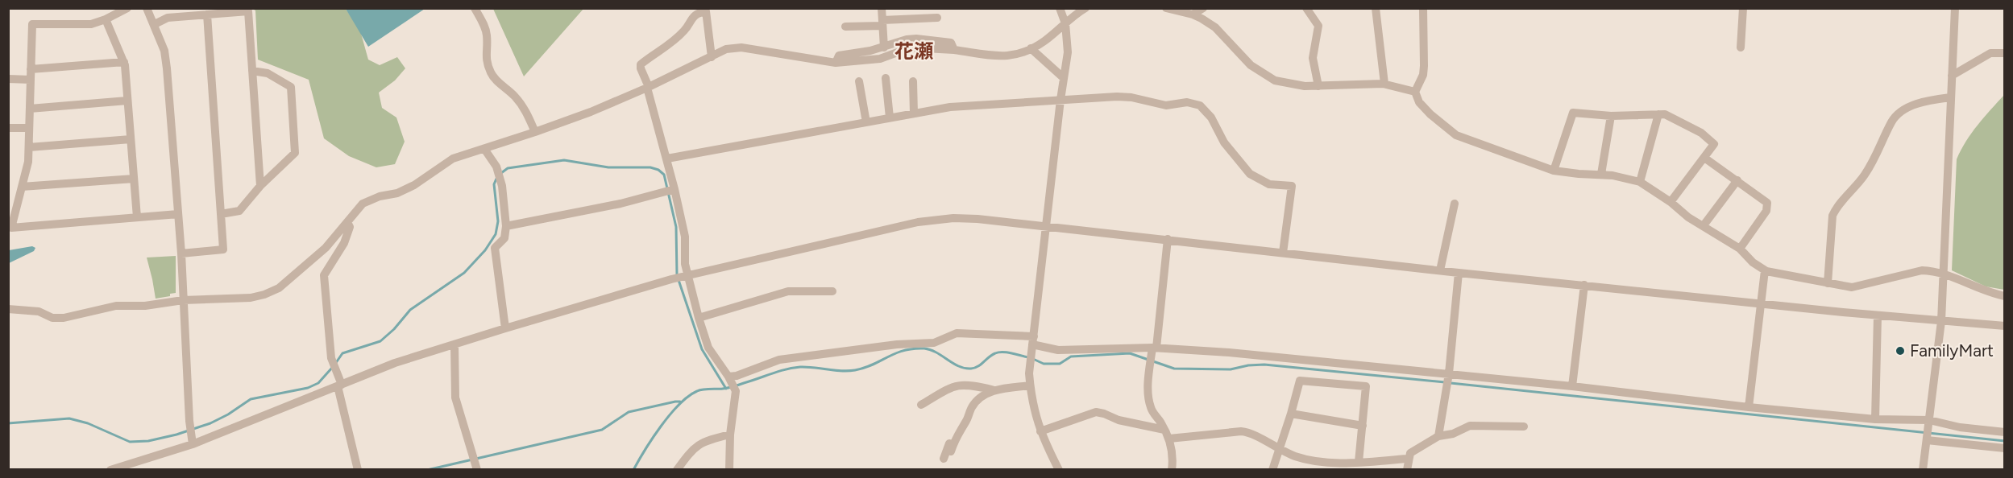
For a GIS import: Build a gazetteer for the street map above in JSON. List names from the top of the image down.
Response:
{
  "districts": ["花瀬"],
  "places": ["FamilyMart"]
}
